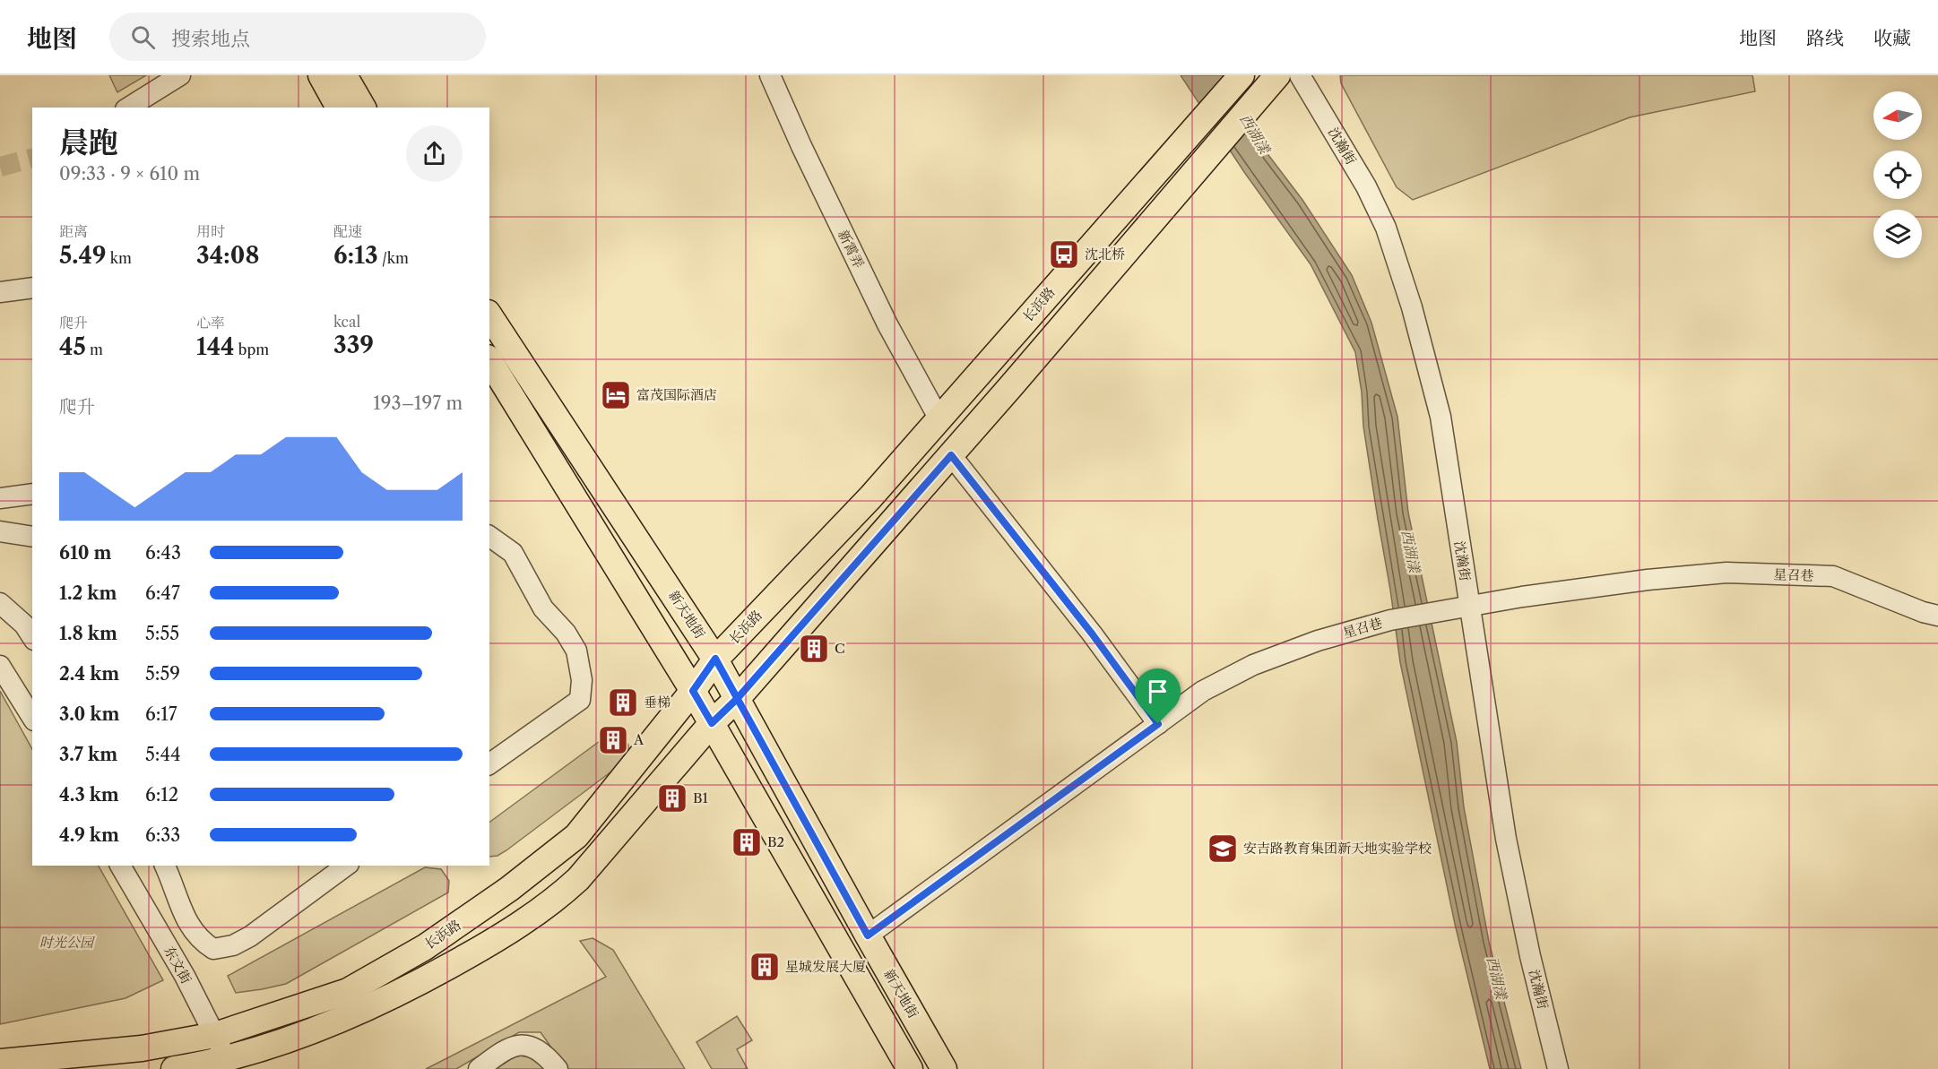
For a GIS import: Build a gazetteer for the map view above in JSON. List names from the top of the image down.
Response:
{
  "streets": {
    "main road": ["长浜路", "新天地街"],
    "street": [
      "沈瀚街",
      "新霄弄",
      "星召巷",
      "东文街"
    ]
  },
  "crossings": [
    ["沈瀚街", "星召巷"],
    ["新霄弄", "长浜路"],
    ["长浜路", "新天地街"],
    ["长浜路", "东文街"],
    ["星召巷", "新天地街"]
  ],
  "water": ["西湖漾"],
  "parks": ["时光公园"],
  "places": {
    "bus stop": ["沈北桥"],
    "hotel": ["富茂国际酒店"],
    "building": [
      "C",
      "垂梯",
      "A",
      "B1",
      "B2",
      "星城发展大厦"
    ],
    "school or university": ["安吉路教育集团新天地实验学校"]
  },
  "north": "left",
  "page": {
    "header": "地图",
    "search": "搜索地点",
    "nav": ["地图", "路线", "收藏"],
    "heading": ["晨跑", "09:33 · 9 × 610 m"],
    "stats": [
      ["距离", "5.49 km"],
      ["用时", "34:08"],
      ["配速", "6:13 /km"],
      ["爬升", "45 m"],
      ["心率", "144 bpm"],
      ["kcal", "339"]
    ],
    "chart": ["爬升", "193–197 m"],
    "list": [
      {
        "name": "610 m",
        "note": "6:43"
      },
      {
        "name": "1.2 km",
        "note": "6:47"
      },
      {
        "name": "1.8 km",
        "note": "5:55"
      },
      {
        "name": "2.4 km",
        "note": "5:59"
      },
      {
        "name": "3.0 km",
        "note": "6:17"
      },
      {
        "name": "3.7 km",
        "note": "5:44"
      },
      {
        "name": "4.3 km",
        "note": "6:12"
      },
      {
        "name": "4.9 km",
        "note": "6:33"
      }
    ]
  }
}
